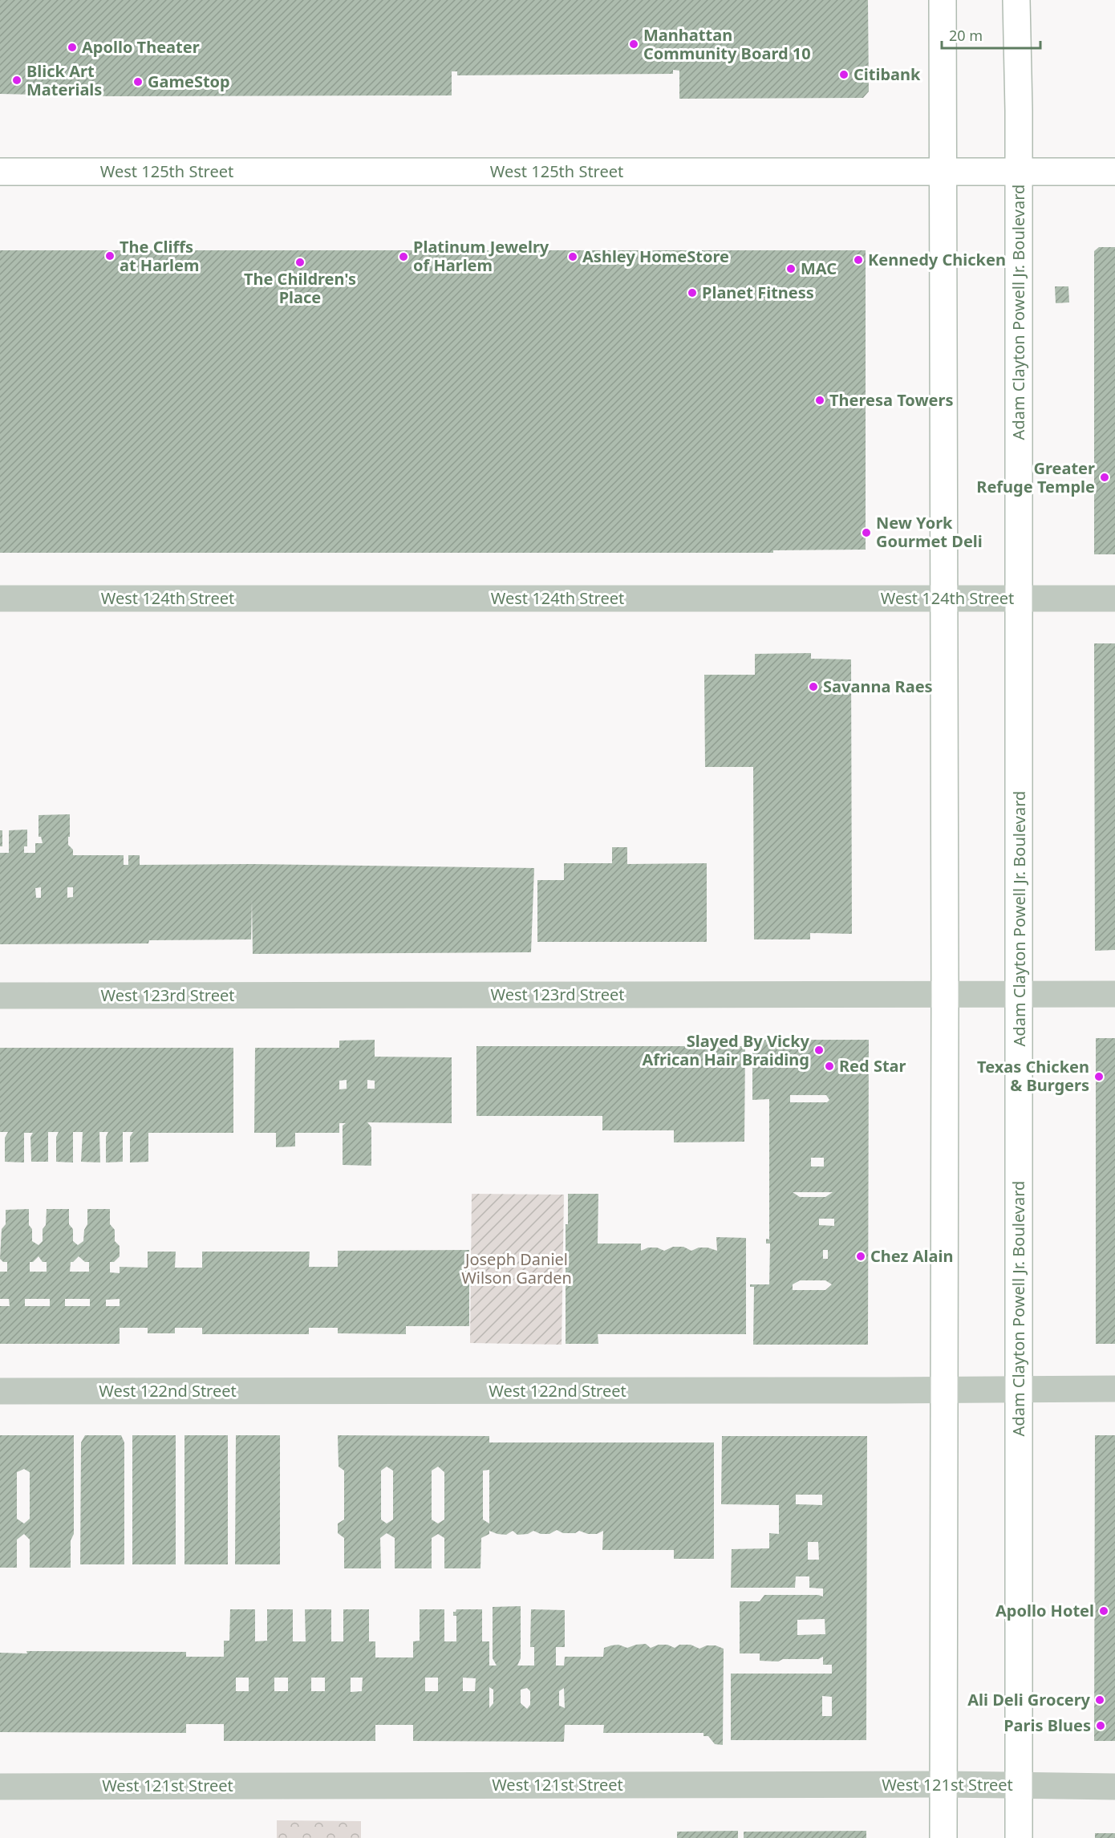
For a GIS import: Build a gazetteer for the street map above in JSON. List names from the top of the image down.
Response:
{
  "streets": {
    "main road": ["West 125th Street", "Adam Clayton Powell Jr. Boulevard"],
    "street": [
      "West 124th Street",
      "West 123rd Street",
      "West 122nd Street",
      "West 121st Street"
    ]
  },
  "crossings": [
    ["West 125th Street", "Adam Clayton Powell Jr. Boulevard"],
    ["Adam Clayton Powell Jr. Boulevard", "West 124th Street"],
    ["Adam Clayton Powell Jr. Boulevard", "West 123rd Street"],
    ["Adam Clayton Powell Jr. Boulevard", "West 122nd Street"],
    ["Adam Clayton Powell Jr. Boulevard", "West 121st Street"]
  ],
  "parks": ["Joseph Daniel Wilson Garden"],
  "places": [
    "Manhattan Community Board 10",
    "Apollo Theater",
    "Citibank",
    "Blick Art Materials",
    "GameStop",
    "The Cliffs at Harlem",
    "Platinum Jewelry of Harlem",
    "Ashley HomeStore",
    "Kennedy Chicken",
    "The Children's Place",
    "MAC",
    "Planet Fitness",
    "Theresa Towers",
    "Greater Refuge Temple",
    "New York Gourmet Deli",
    "Savanna Raes",
    "Slayed By Vicky African Hair Braiding",
    "Red Star",
    "Texas Chicken & Burgers",
    "Chez Alain",
    "Apollo Hotel",
    "Ali Deli Grocery",
    "Paris Blues"
  ],
  "scale_bar": "20 m"
}
